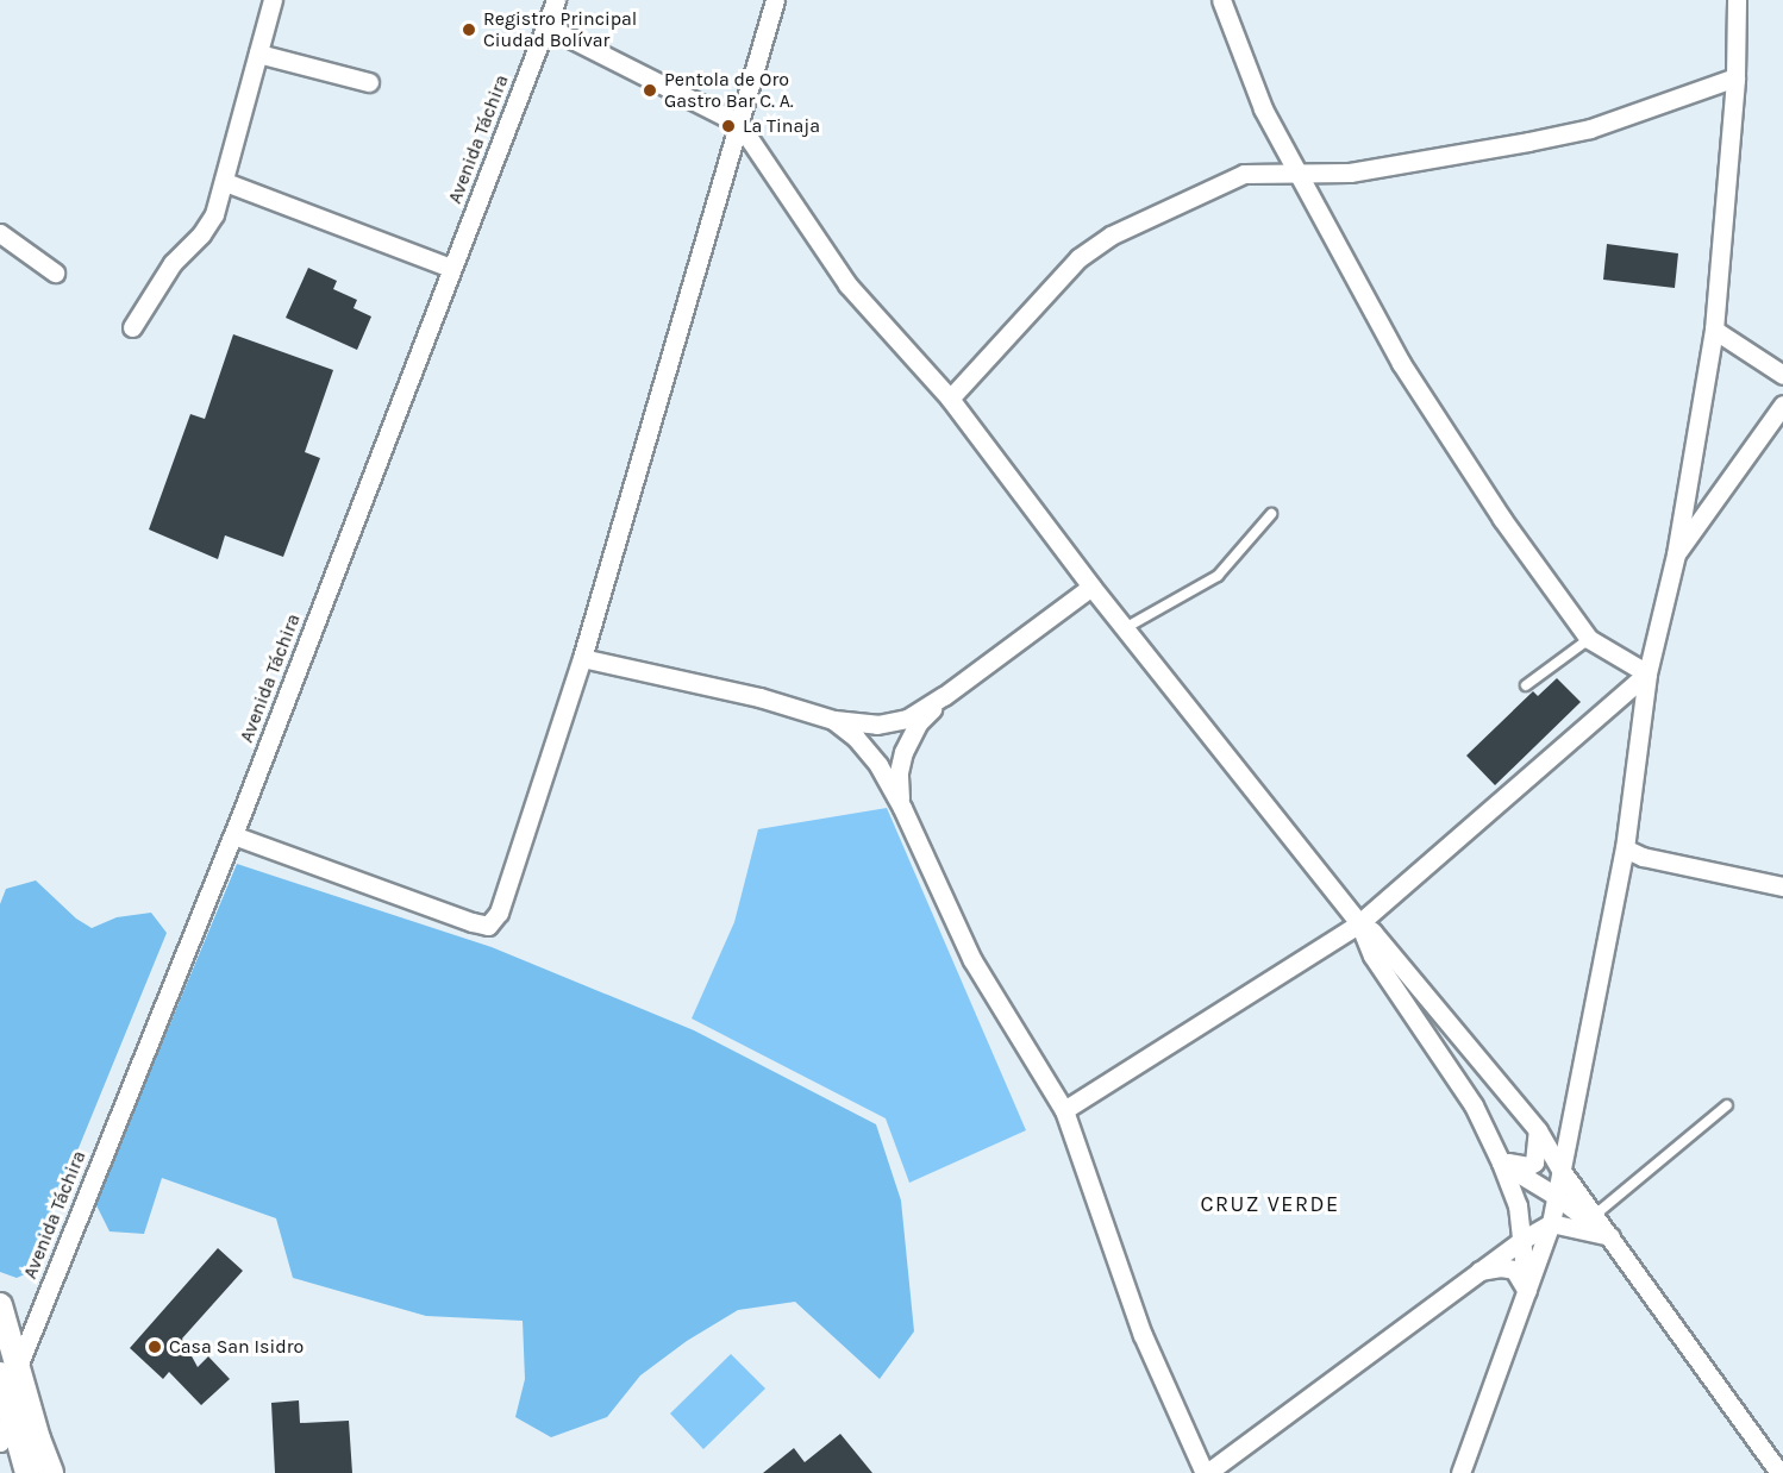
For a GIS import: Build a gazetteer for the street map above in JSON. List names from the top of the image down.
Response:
{
  "streets": {
    "street": ["Avenida Táchira"]
  },
  "districts": ["CRUZ VERDE"],
  "places": [
    "Registro Principal Ciudad Bolívar",
    "Pentola de Oro Gastro Bar C. A.",
    "La Tinaja",
    "Casa San Isidro"
  ]
}
